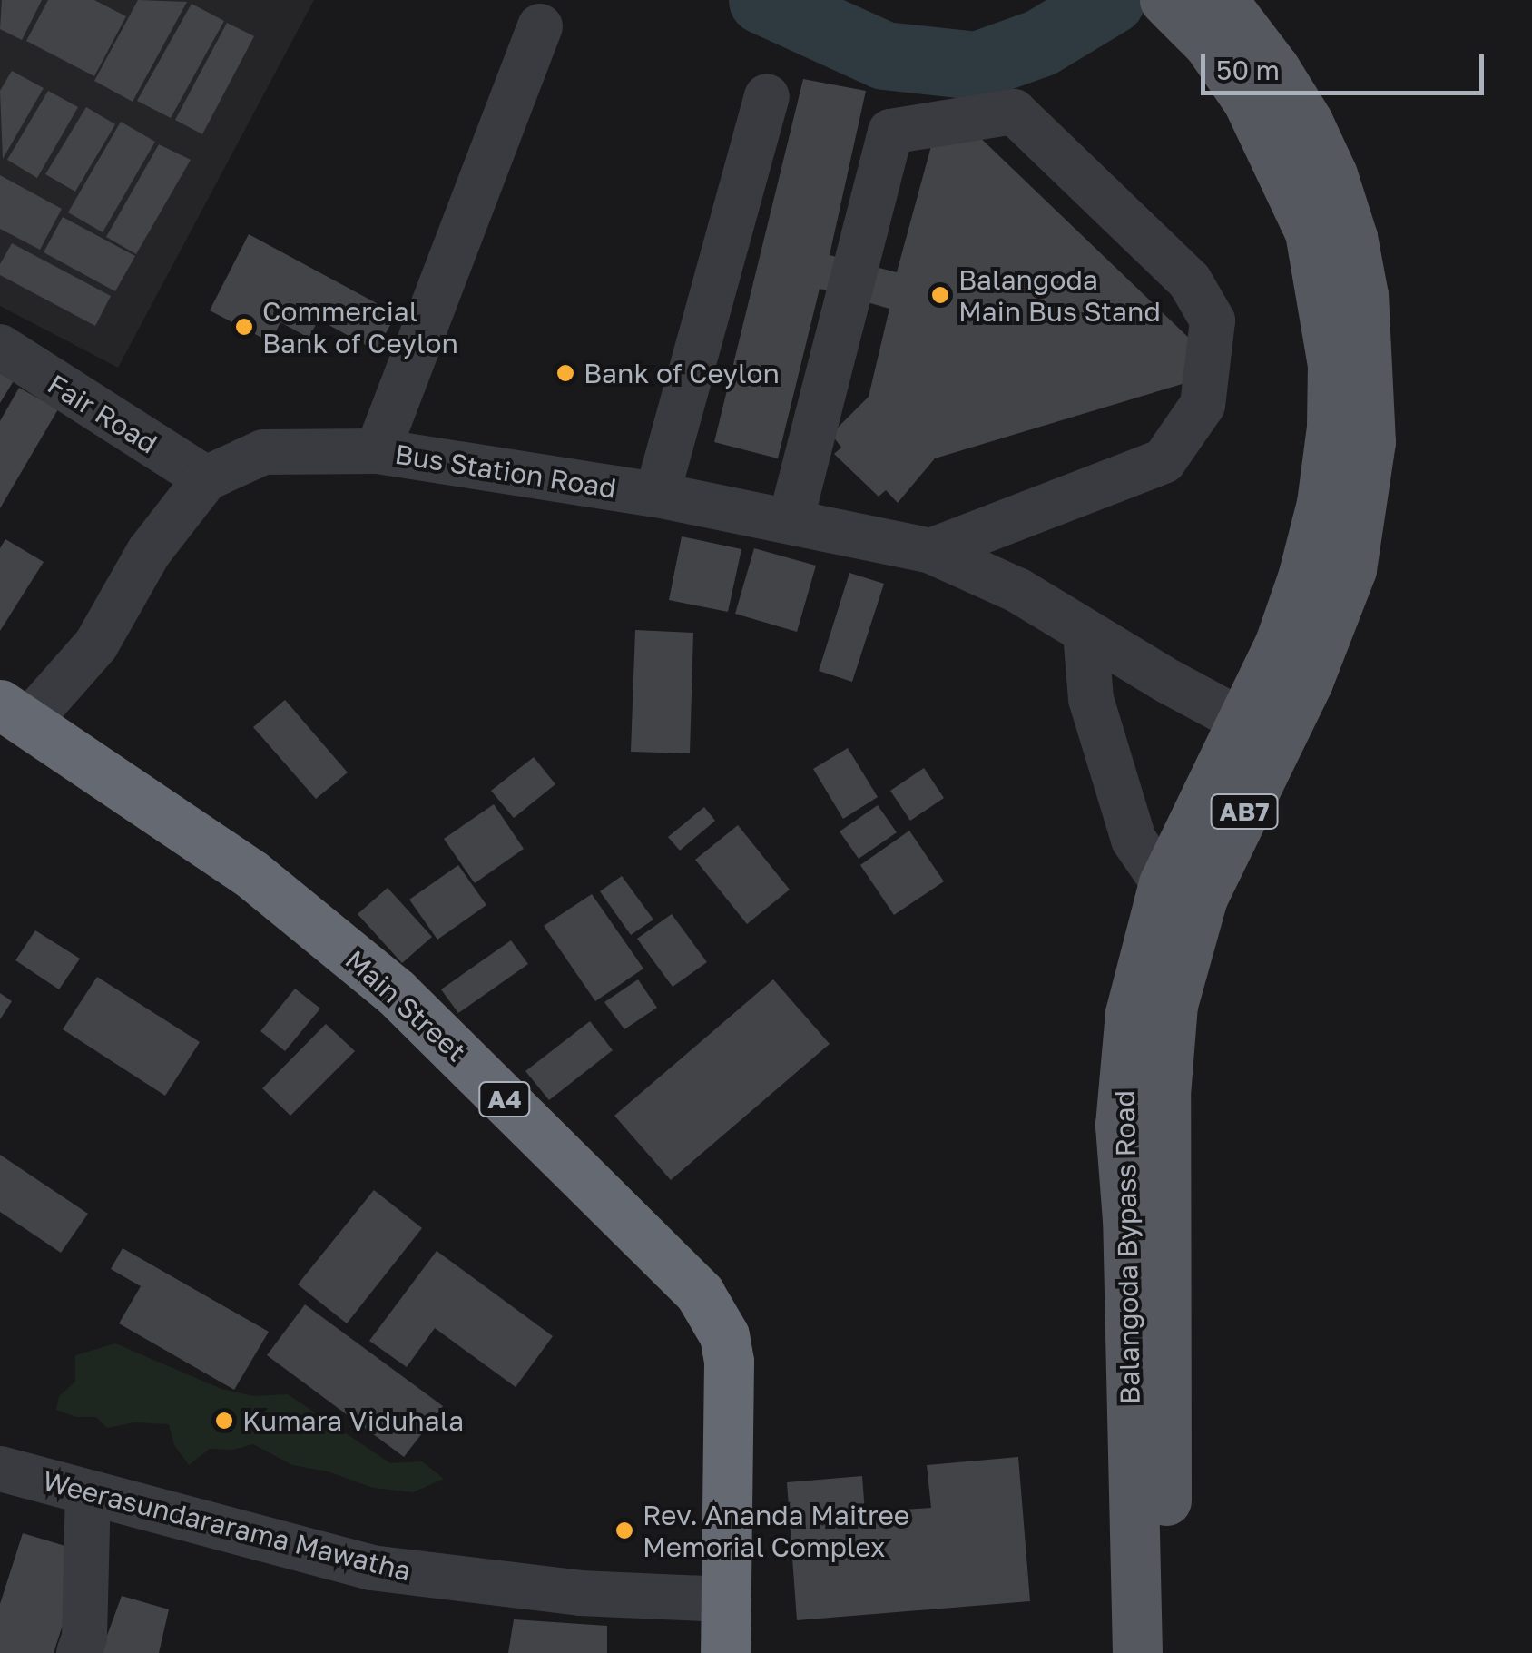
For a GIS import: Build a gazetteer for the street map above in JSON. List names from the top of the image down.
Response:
{
  "streets": {
    "highway": ["Main Street", "A4"],
    "main road": ["AB7", "Balangoda Bypass Road"],
    "street": ["Fair Road", "Bus Station Road", "Weerasundararama Mawatha"]
  },
  "crossings": [
    ["Fair Road", "Bus Station Road"],
    ["Bus Station Road", "Main Street"],
    ["Bus Station Road", "Balangoda Bypass Road"],
    ["Main Street", "Weerasundararama Mawatha"]
  ],
  "places": [
    "Balangoda Main Bus Stand",
    "Commercial Bank of Ceylon",
    "Bank of Ceylon",
    "Kumara Viduhala",
    "Rev. Ananda Maitree Memorial Complex"
  ],
  "scale_bar": "50 m"
}
